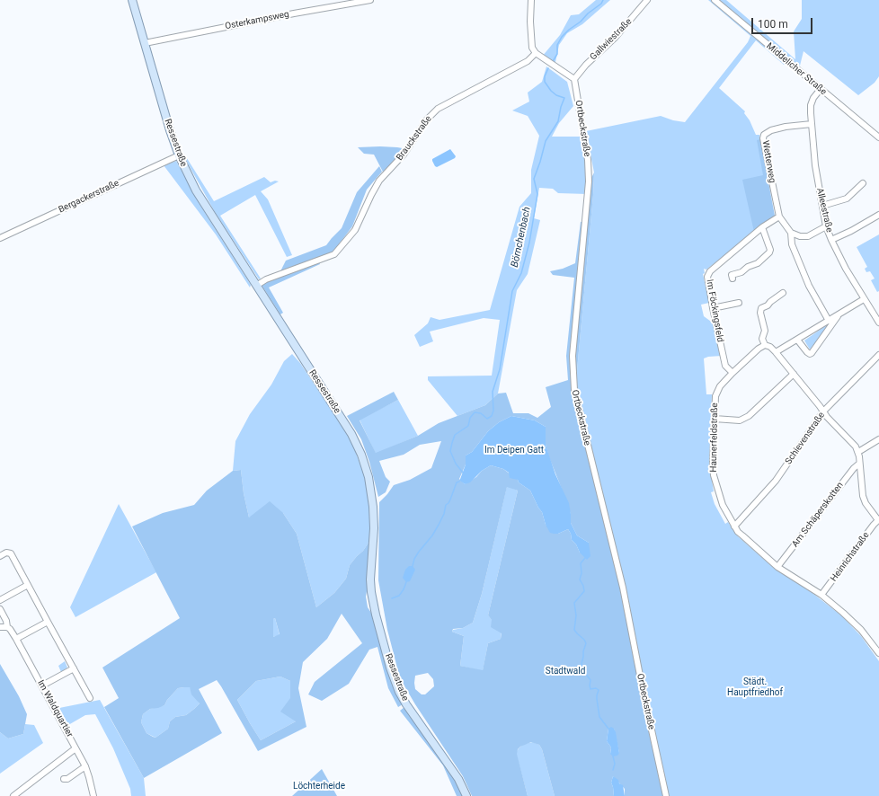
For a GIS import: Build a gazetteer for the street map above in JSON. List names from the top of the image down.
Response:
{
  "streets": {
    "main road": ["Ressestraße"],
    "street": [
      "Osterkampsweg",
      "Gallwiestraße",
      "Middelicher Straße",
      "Ortbeckstraße",
      "Brauckstraße",
      "Wetterweg",
      "Bergackerstraße",
      "Alleestraße",
      "Im Föckingsfeld",
      "Haunerfeldstraße",
      "Schievenstraße",
      "Am Schäperskotten",
      "Heinrichstraße",
      "Im Waldquartier"
    ]
  },
  "crossings": [
    ["Osterkampsweg", "Ressestraße"],
    ["Gallwiestraße", "Ortbeckstraße"],
    ["Middelicher Straße", "Alleestraße"],
    ["Brauckstraße", "Ressestraße"],
    ["Ressestraße", "Bergackerstraße"],
    ["Wetterweg", "Alleestraße"],
    ["Wetterweg", "Im Föckingsfeld"],
    ["Im Föckingsfeld", "Haunerfeldstraße"],
    ["Haunerfeldstraße", "Schievenstraße"],
    ["Haunerfeldstraße", "Am Schäperskotten"],
    ["Haunerfeldstraße", "Heinrichstraße"]
  ],
  "water": ["Börnchenbach"],
  "parks": [
    "Im Deipen Gatt",
    "Stadtwald",
    "Städt. Hauptfriedhof",
    "Löchterheide"
  ],
  "scale_bar": "100 m"
}
